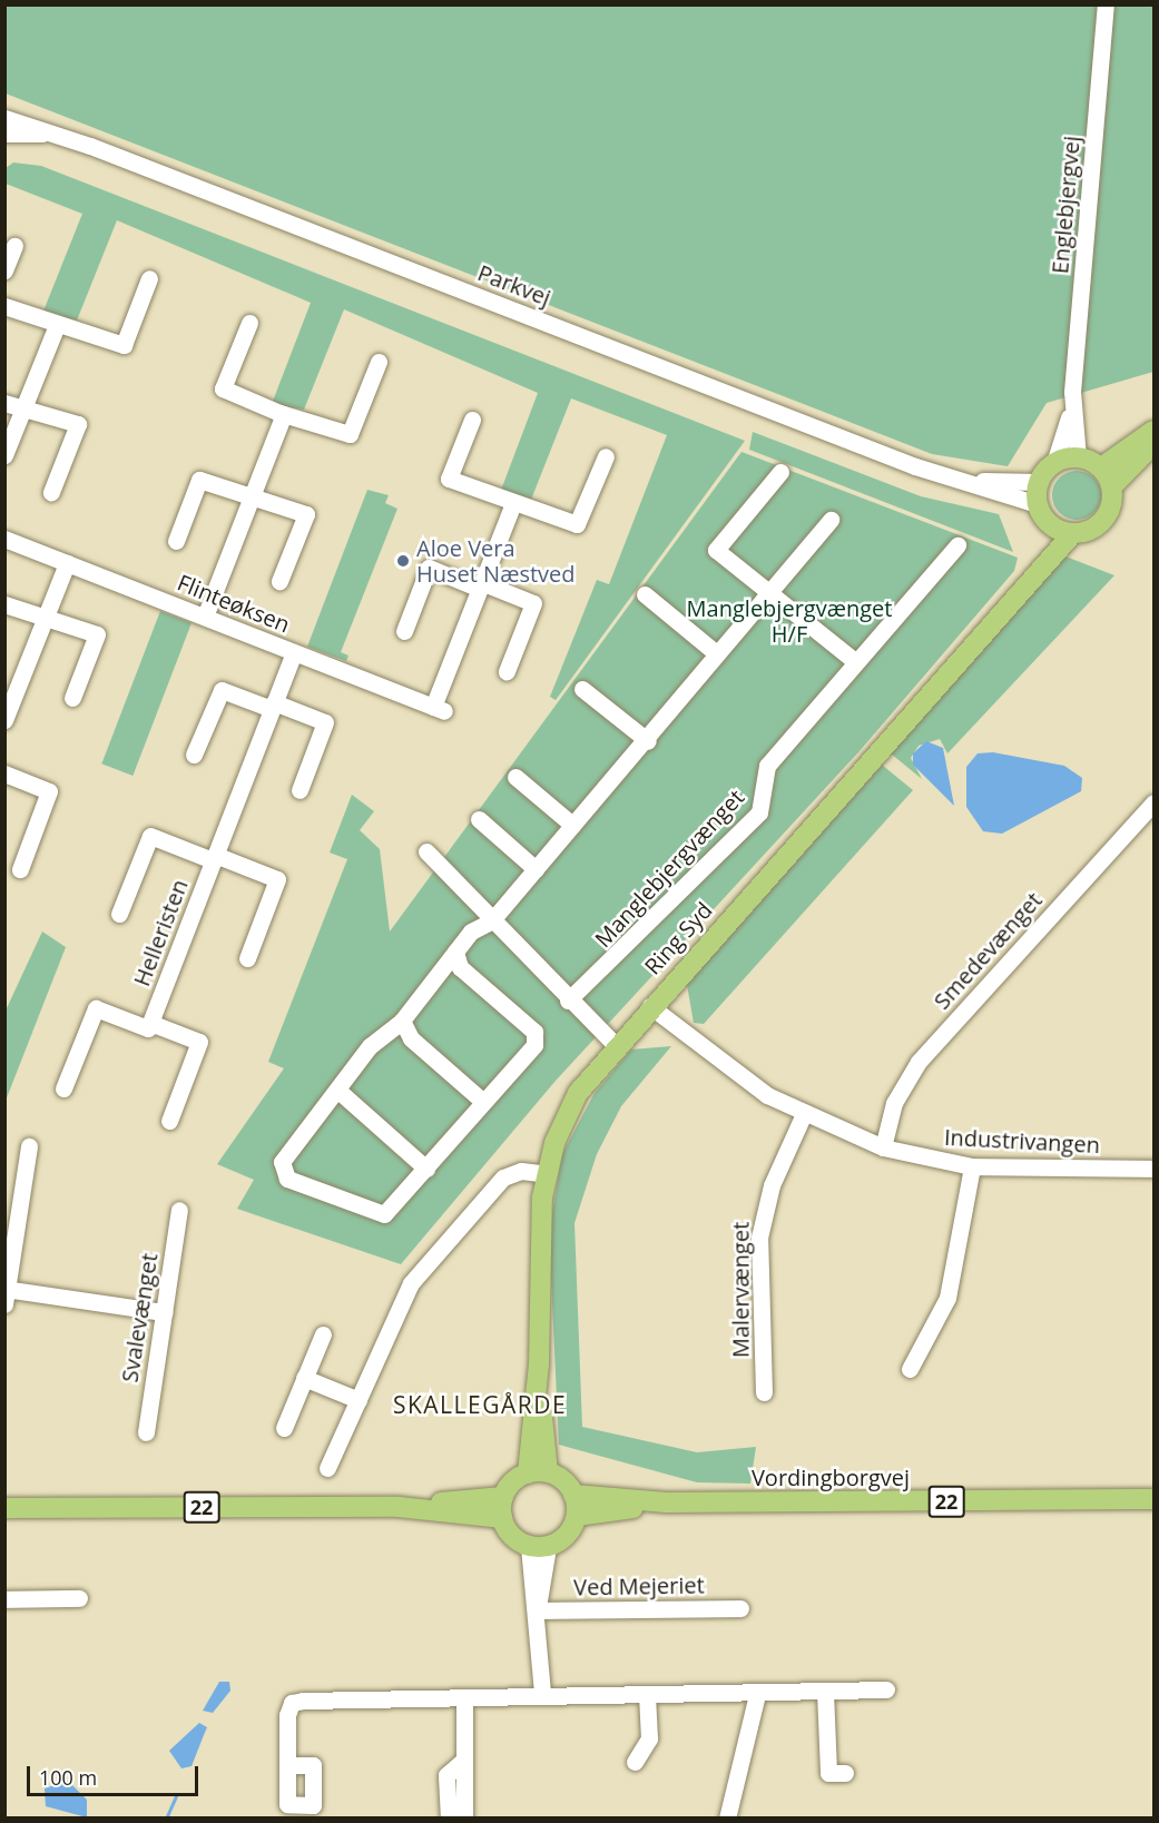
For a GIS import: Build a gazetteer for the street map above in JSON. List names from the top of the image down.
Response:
{
  "streets": {
    "main road": ["Ring Syd", "Vordingborgvej", "22"],
    "street": [
      "Englebjergvej",
      "Parkvej",
      "Flinteøksen",
      "Manglebjergvænget",
      "Helleristen",
      "Smedevænget",
      "Industrivangen",
      "Malervænget",
      "Svalevænget",
      "Ved Mejeriet"
    ]
  },
  "crossings": [
    ["Englebjergvej", "Parkvej"],
    ["Englebjergvej", "Ring Syd"],
    ["Parkvej", "Ring Syd"],
    ["Flinteøksen", "Helleristen"],
    ["Ring Syd", "Industrivangen"],
    ["Ring Syd", "Vordingborgvej"],
    ["Ring Syd", "22"],
    ["Smedevænget", "Industrivangen"],
    ["Industrivangen", "Malervænget"],
    ["Vordingborgvej", "22"]
  ],
  "districts": ["SKALLEGÅRDE"],
  "parks": ["Manglebjergvænget H/F"],
  "places": ["Aloe Vera Huset Næstved"],
  "scale_bar": "100 m"
}
